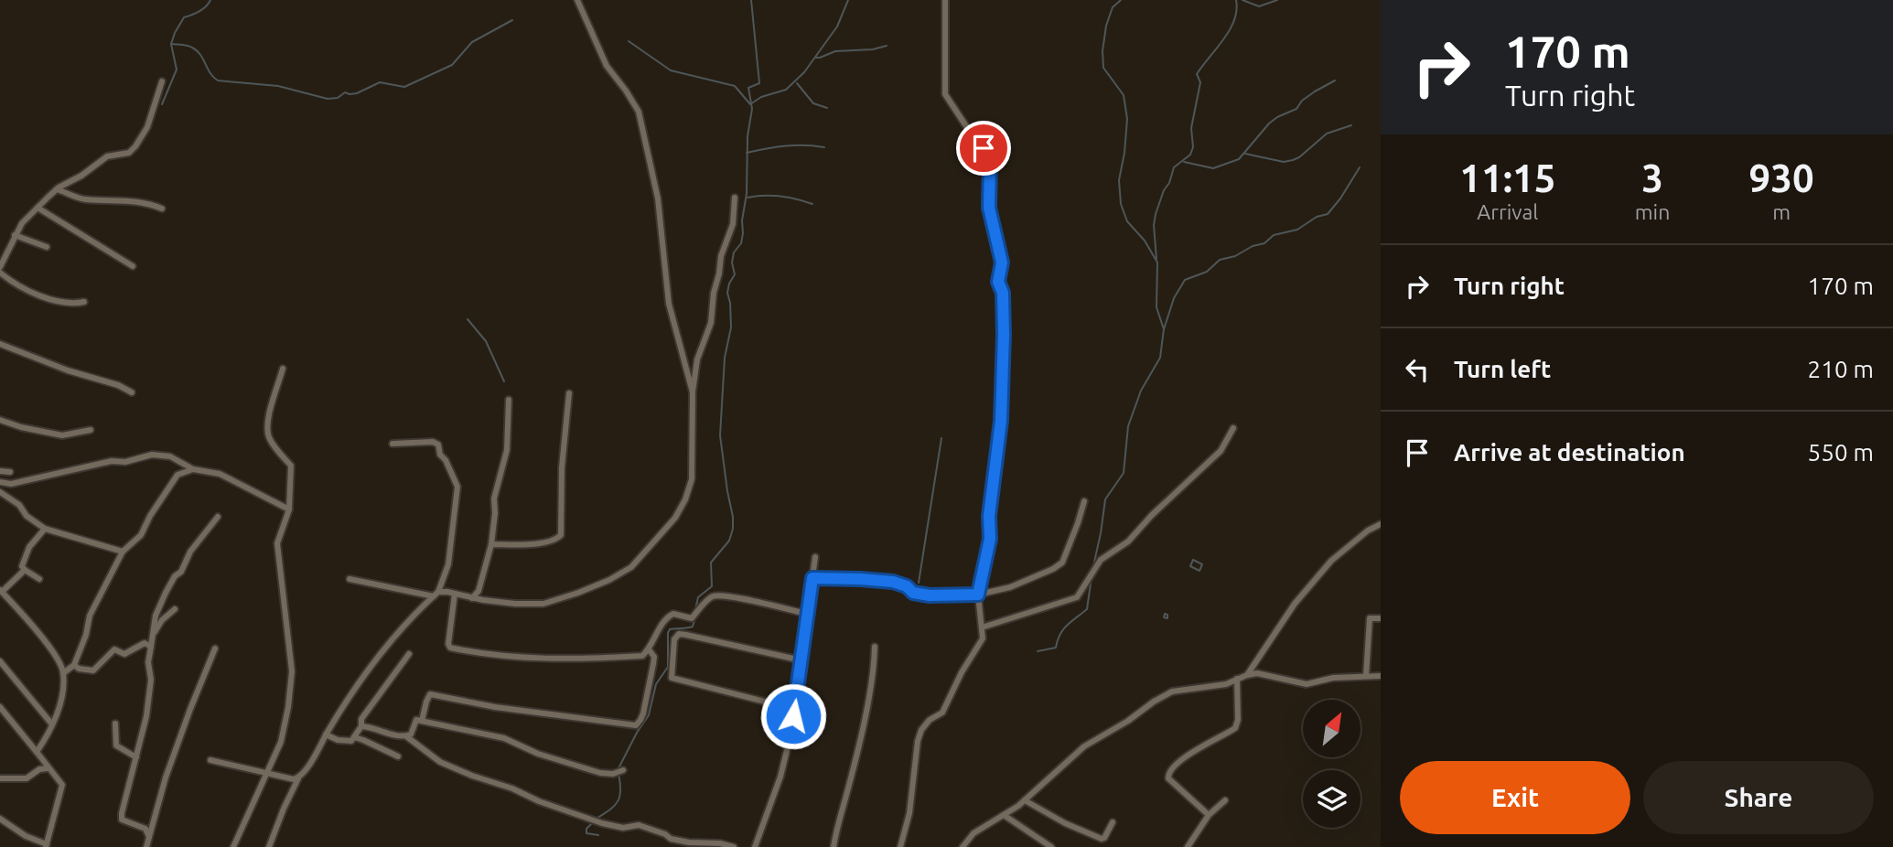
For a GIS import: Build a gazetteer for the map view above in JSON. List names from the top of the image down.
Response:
{
  "north": "top right",
  "page": {
    "turn": ["170 m", "Turn right"],
    "eta": [
      "11:15",
      "Arrival",
      "3",
      "min",
      "930",
      "m"
    ],
    "list": [
      {
        "name": "Turn right",
        "value": "170 m"
      },
      {
        "name": "Turn left",
        "value": "210 m"
      },
      {
        "name": "Arrive at destination",
        "value": "550 m"
      }
    ],
    "buttons": ["Exit", "Share"]
  }
}
